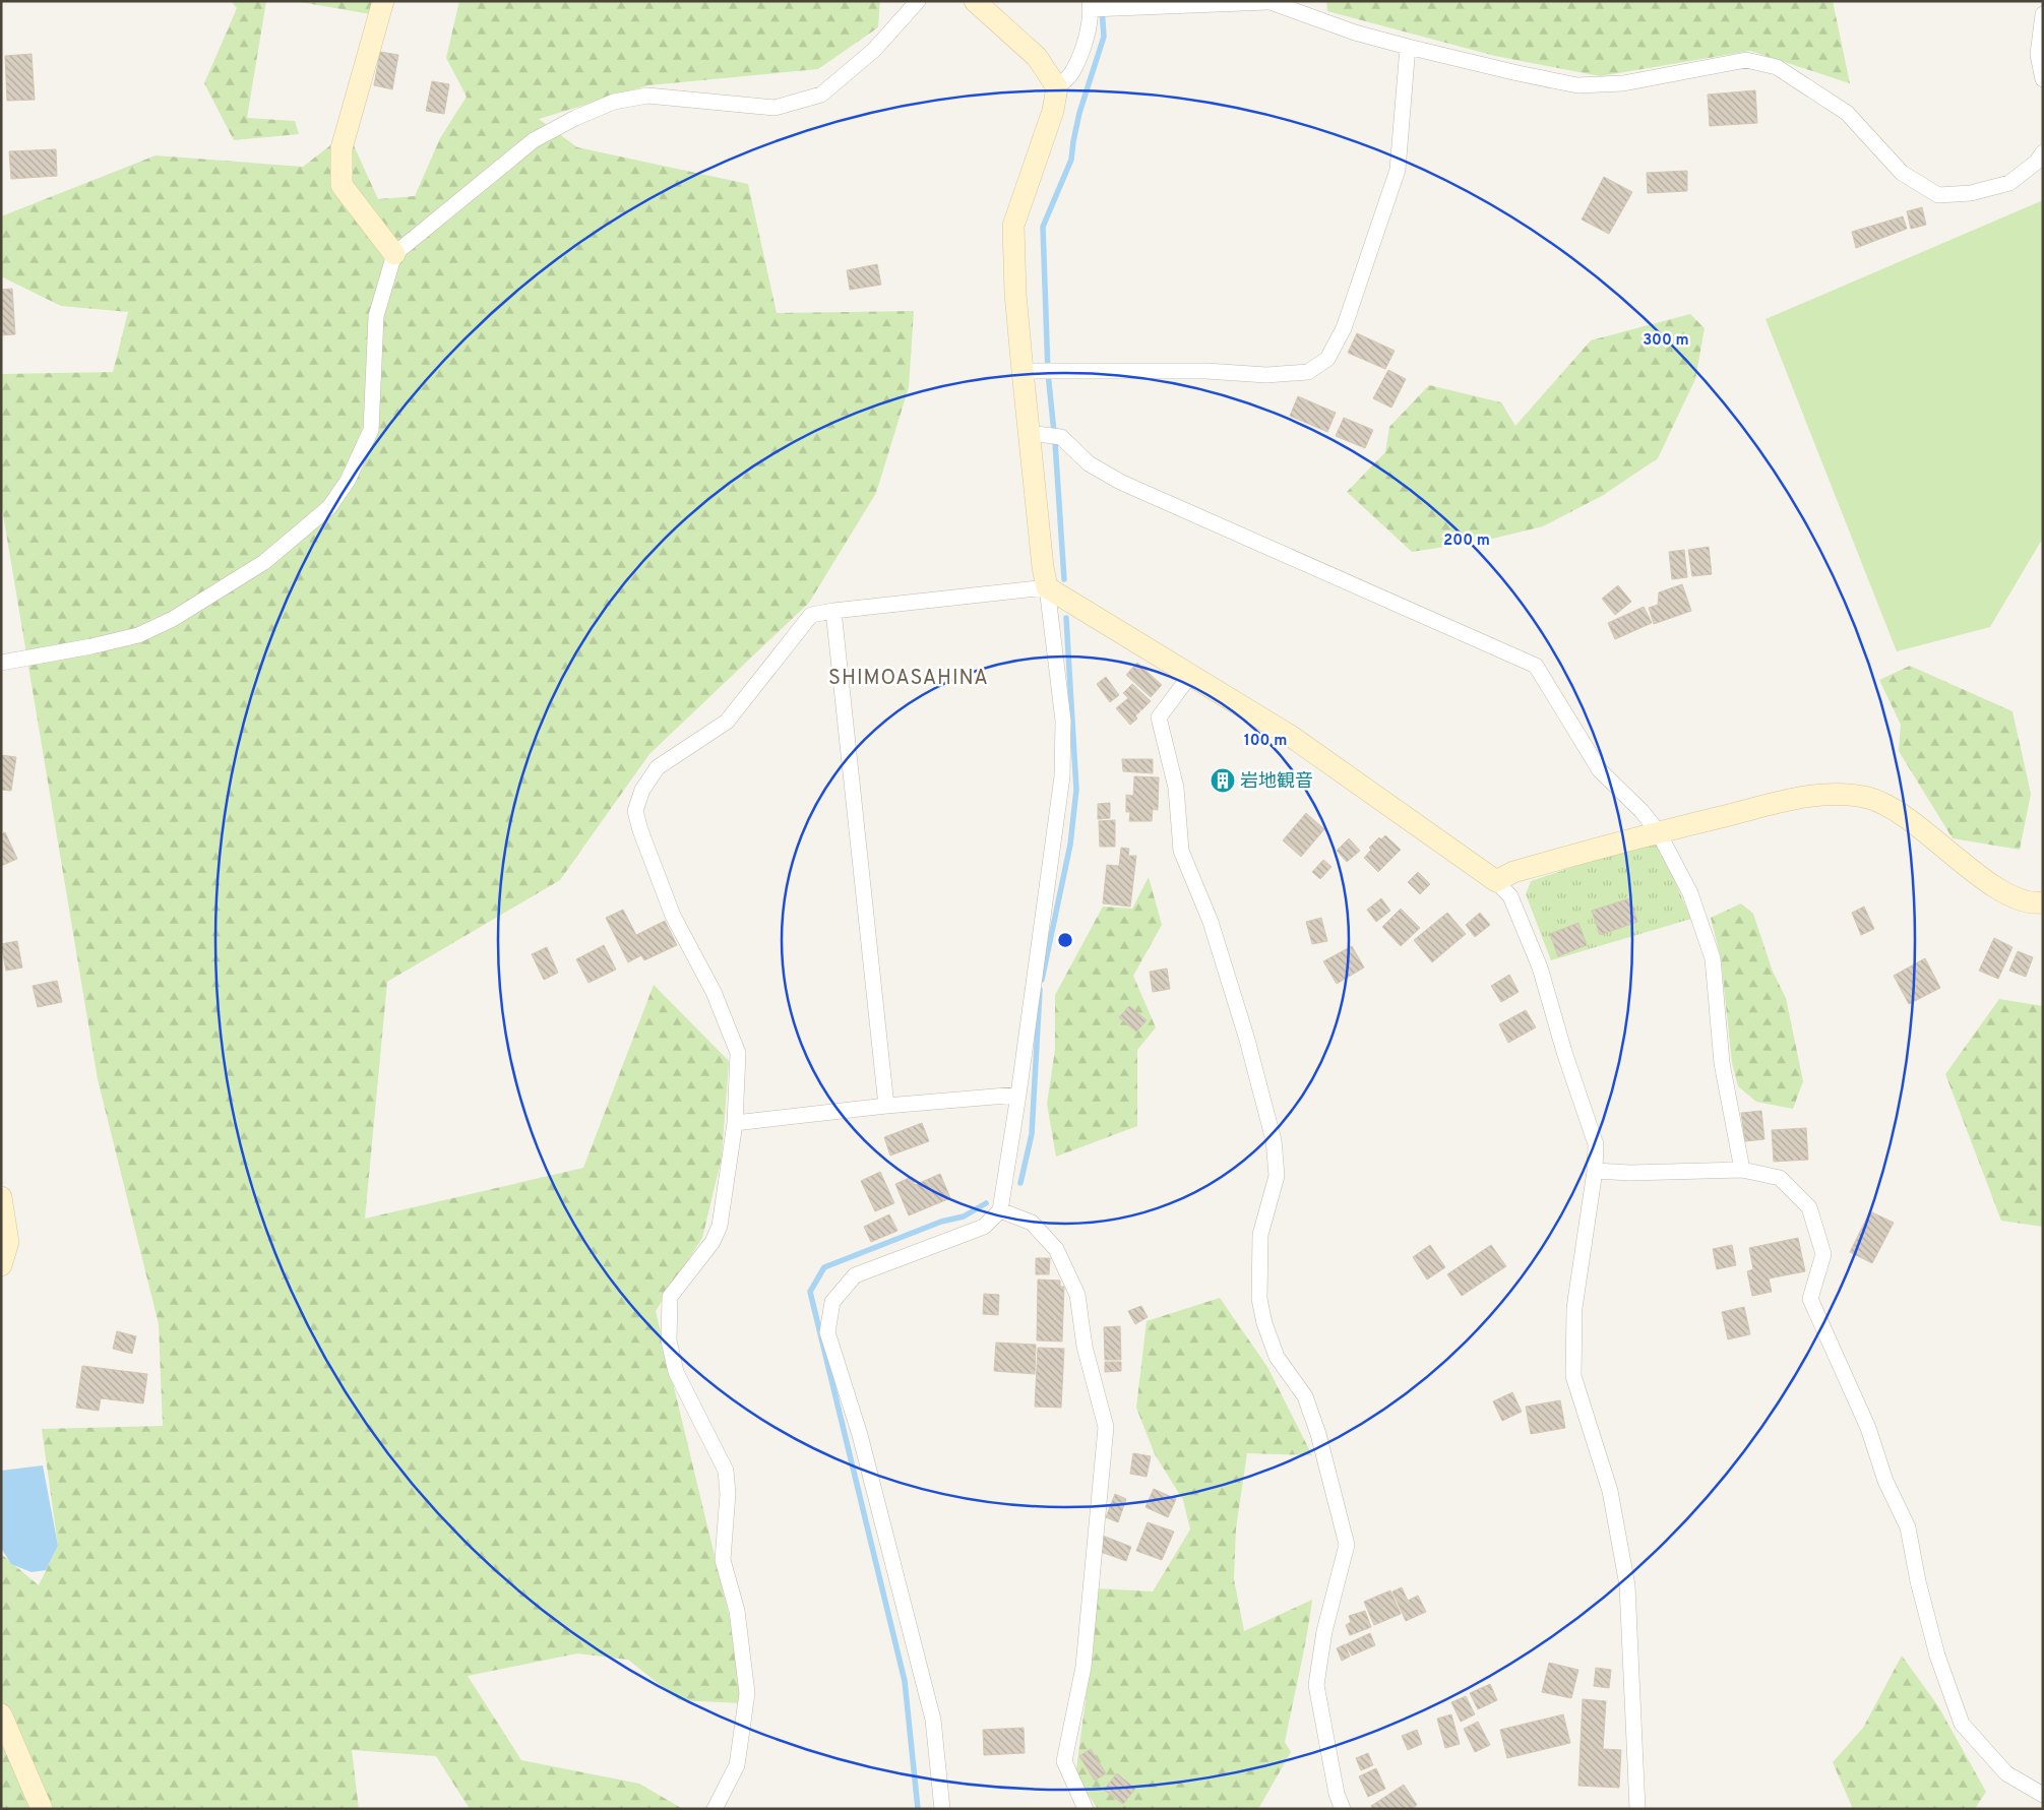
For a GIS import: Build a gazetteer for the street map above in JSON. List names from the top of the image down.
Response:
{
  "districts": ["SHIMOASAHINA"],
  "places": {
    "building": ["岩地観音"]
  },
  "rings": ["300 m", "200 m", "100 m"]
}
